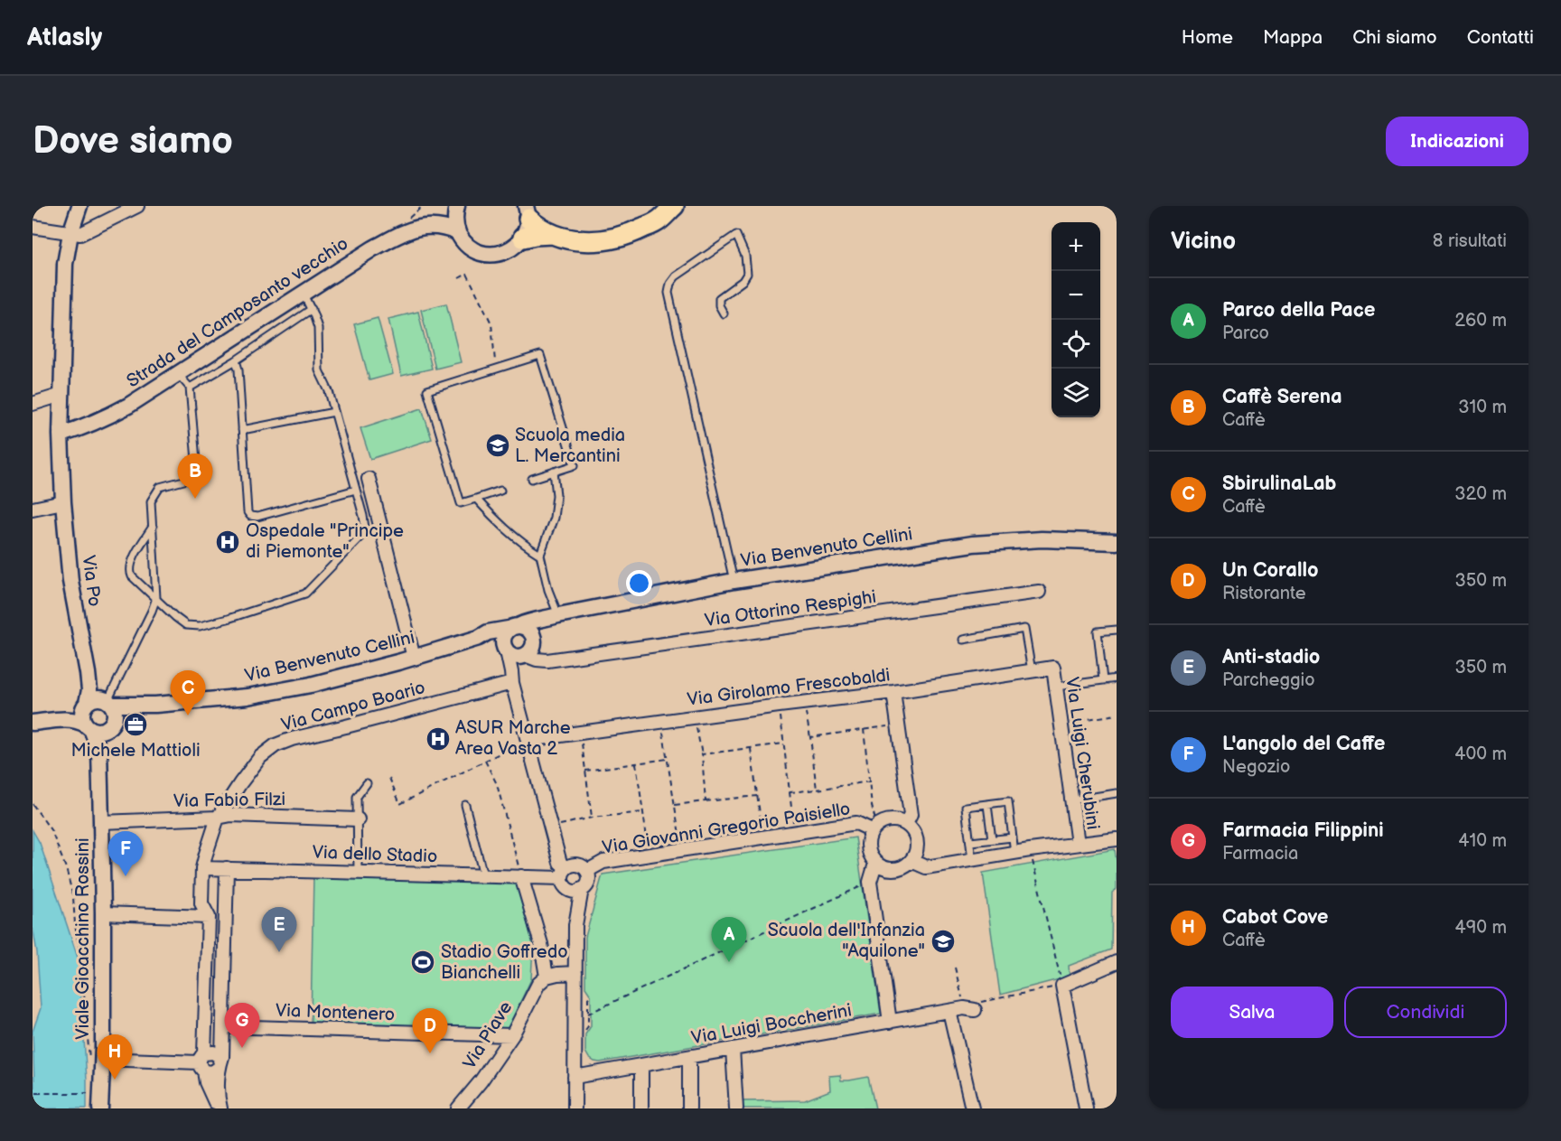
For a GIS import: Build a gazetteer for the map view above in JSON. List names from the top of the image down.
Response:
{
  "streets": {
    "street": [
      "Strada del Camposanto vecchio",
      "Via Benvenuto Cellini",
      "Via Po",
      "Via Ottorino Respighi",
      "Via Girolamo Frescobaldi",
      "Via Campo Boario",
      "Via Luigi Cherubini",
      "Via Fabio Filzi",
      "Via Giovanni Gregorio Paisiello",
      "Via dello Stadio",
      "Viale Gioacchino Rossini",
      "Via Montenero",
      "Via Luigi Boccherini",
      "Via Piave"
    ]
  },
  "crossings": [
    ["Strada del Camposanto vecchio", "Via Po"],
    ["Via Benvenuto Cellini", "Via Po"],
    ["Via Benvenuto Cellini", "Via Ottorino Respighi"],
    ["Via Benvenuto Cellini", "Viale Gioacchino Rossini"],
    ["Via Po", "Viale Gioacchino Rossini"],
    ["Via Girolamo Frescobaldi", "Via Luigi Cherubini"],
    ["Via Campo Boario", "Via Fabio Filzi"],
    ["Via Campo Boario", "Via dello Stadio"],
    ["Via Fabio Filzi", "Viale Gioacchino Rossini"],
    ["Via Giovanni Gregorio Paisiello", "Via dello Stadio"],
    ["Via Montenero", "Via Piave"]
  ],
  "places": {
    "school or university": ["Scuola media L. Mercantini", "Scuola dell'Infanzia \"Aquilone\""],
    "hospital": ["Ospedale \"Principe di Piemonte\"", "ASUR Marche Area Vasta 2"],
    "office": ["Michele Mattioli"],
    "sports": ["Stadio Goffredo Bianchelli"]
  },
  "page": {
    "header": "Atlasly",
    "nav": [
      "Home",
      "Mappa",
      "Chi siamo",
      "Contatti"
    ],
    "buttons": [
      "Indicazioni",
      ["Salva", "Condividi"]
    ],
    "title": "Dove siamo",
    "heading": ["Vicino", "8 risultati"],
    "map_buttons": ["+", "−"],
    "list": [
      {
        "mark": "A",
        "name": "Parco della Pace",
        "note": "Parco",
        "value": "260 m"
      },
      {
        "mark": "B",
        "name": "Caffè Serena",
        "note": "Caffè",
        "value": "310 m"
      },
      {
        "mark": "C",
        "name": "SbirulinaLab",
        "note": "Caffè",
        "value": "320 m"
      },
      {
        "mark": "D",
        "name": "Un Corallo",
        "note": "Ristorante",
        "value": "350 m"
      },
      {
        "mark": "E",
        "name": "Anti-stadio",
        "note": "Parcheggio",
        "value": "350 m"
      },
      {
        "mark": "F",
        "name": "L'angolo del Caffe",
        "note": "Negozio",
        "value": "400 m"
      },
      {
        "mark": "G",
        "name": "Farmacia Filippini",
        "note": "Farmacia",
        "value": "410 m"
      },
      {
        "mark": "H",
        "name": "Cabot Cove",
        "note": "Caffè",
        "value": "490 m"
      }
    ],
    "pins": [
      "B",
      "C",
      "F",
      "E",
      "A",
      "G",
      "D",
      "H"
    ]
  }
}
